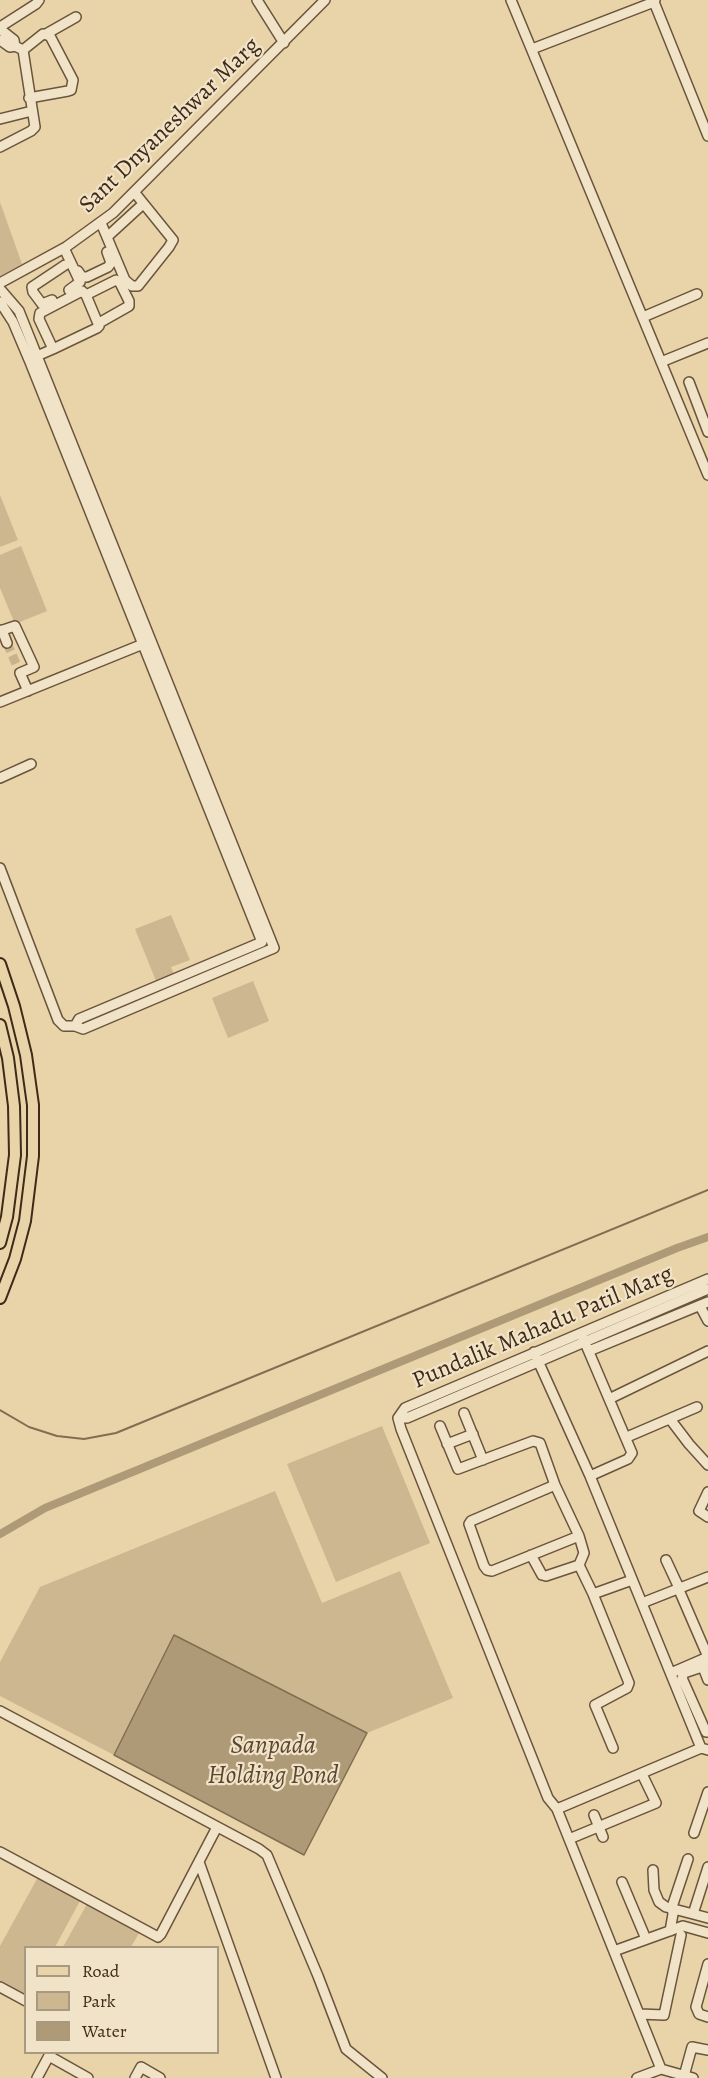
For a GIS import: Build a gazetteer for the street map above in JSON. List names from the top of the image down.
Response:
{
  "streets": {
    "street": ["Sant Dnyaneshwar Marg", "Pundalik Mahadu Patil Marg"]
  },
  "water": ["Sanpada Holding Pond"],
  "legend": ["Road", "Park", "Water"]
}
